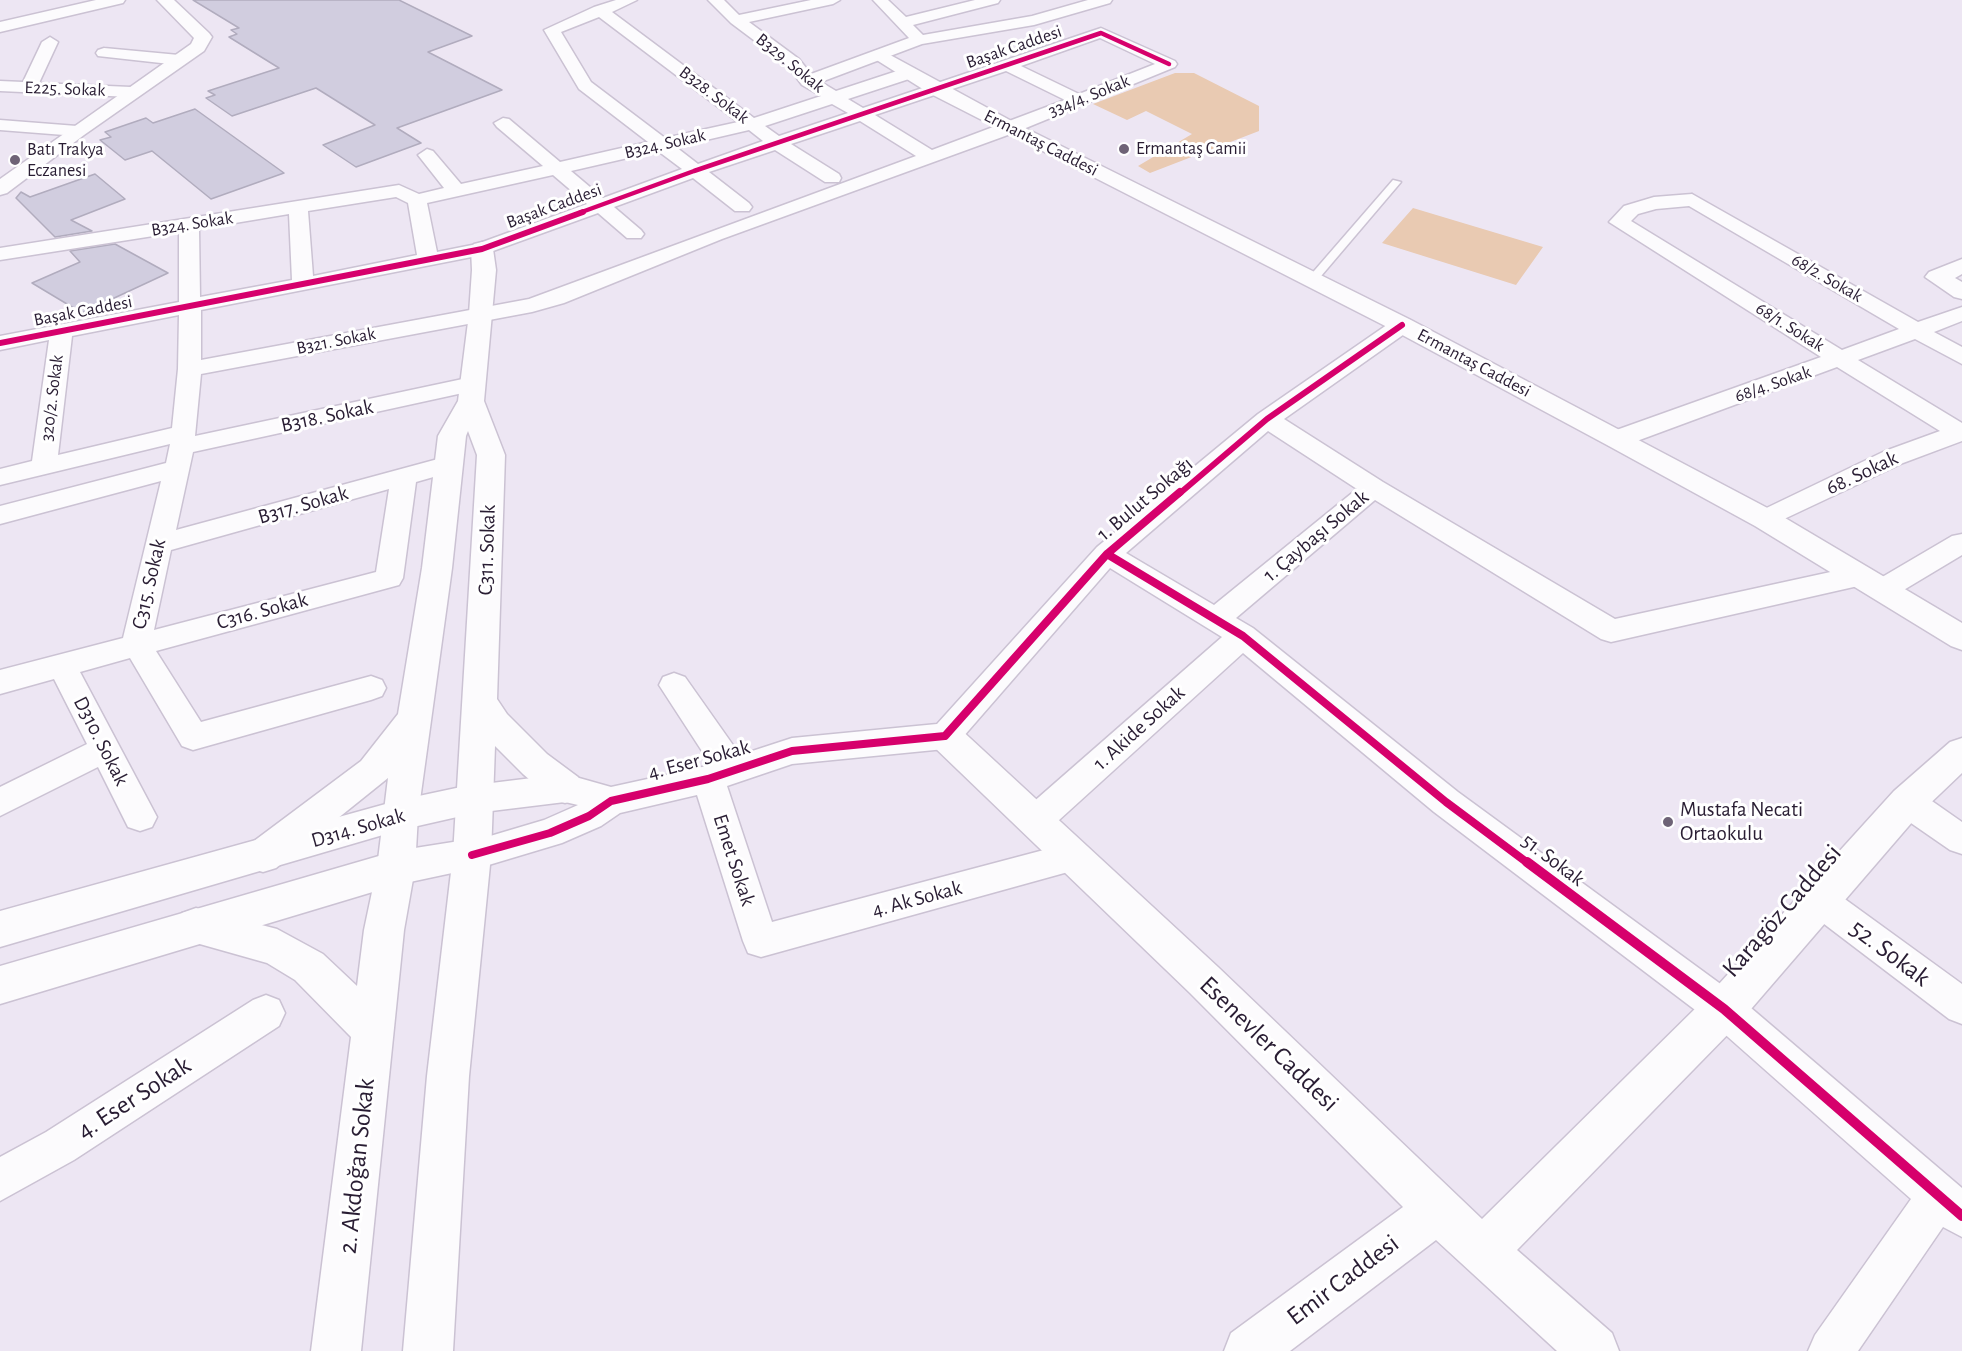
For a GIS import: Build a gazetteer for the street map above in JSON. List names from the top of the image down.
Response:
{
  "streets": {
    "main road": [
      "Ermantaş Caddesi",
      "C311. Sokak",
      "D314. Sokak",
      "Karagöz Caddesi",
      "Esenevler Caddesi",
      "2. Akdoğan Sokak",
      "Emir Caddesi"
    ],
    "street": [
      "Başak Caddesi",
      "B329. Sokak",
      "E225. Sokak",
      "B328. Sokak",
      "334/4. Sokak",
      "B324. Sokak",
      "68/2. Sokak",
      "68/1. Sokak",
      "B321. Sokak",
      "68/4. Sokak",
      "320/2. Sokak",
      "B318. Sokak",
      "68. Sokak",
      "1. Bulut Sokağı",
      "B317. Sokak",
      "1. Çaybaşı Sokak",
      "C315. Sokak",
      "C316. Sokak",
      "1. Akide Sokak",
      "D310. Sokak",
      "4. Eser Sokak",
      "Emet Sokak",
      "51. Sokak",
      "4. Ak Sokak",
      "52. Sokak"
    ]
  },
  "crossings": [
    ["Başak Caddesi", "B329. Sokak"],
    ["Başak Caddesi", "B328. Sokak"],
    ["Başak Caddesi", "334/4. Sokak"],
    ["Başak Caddesi", "Ermantaş Caddesi"],
    ["Başak Caddesi", "320/2. Sokak"],
    ["Başak Caddesi", "C311. Sokak"],
    ["Başak Caddesi", "C315. Sokak"],
    ["B329. Sokak", "334/4. Sokak"],
    ["B329. Sokak", "B324. Sokak"],
    ["B329. Sokak", "B321. Sokak"],
    ["B328. Sokak", "B324. Sokak"],
    ["334/4. Sokak", "Ermantaş Caddesi"],
    ["334/4. Sokak", "B321. Sokak"],
    ["Ermantaş Caddesi", "B324. Sokak"],
    ["Ermantaş Caddesi", "68/4. Sokak"],
    ["Ermantaş Caddesi", "68. Sokak"],
    ["Ermantaş Caddesi", "1. Bulut Sokağı"],
    ["B324. Sokak", "C315. Sokak"],
    ["68/2. Sokak", "68/1. Sokak"],
    ["68/2. Sokak", "68/4. Sokak"],
    ["68/1. Sokak", "68/4. Sokak"],
    ["68/1. Sokak", "68. Sokak"],
    ["B321. Sokak", "C311. Sokak"],
    ["B321. Sokak", "C315. Sokak"],
    ["B318. Sokak", "C311. Sokak"],
    ["B318. Sokak", "C315. Sokak"],
    ["B318. Sokak", "2. Akdoğan Sokak"],
    ["1. Bulut Sokağı", "1. Çaybaşı Sokak"],
    ["1. Bulut Sokağı", "4. Eser Sokak"],
    ["1. Bulut Sokağı", "51. Sokak"],
    ["1. Bulut Sokağı", "Esenevler Caddesi"],
    ["B317. Sokak", "C315. Sokak"],
    ["B317. Sokak", "C316. Sokak"],
    ["B317. Sokak", "2. Akdoğan Sokak"],
    ["1. Çaybaşı Sokak", "1. Akide Sokak"],
    ["1. Çaybaşı Sokak", "51. Sokak"],
    ["C311. Sokak", "4. Eser Sokak"],
    ["C311. Sokak", "D314. Sokak"],
    ["C311. Sokak", "2. Akdoğan Sokak"],
    ["C315. Sokak", "C316. Sokak"],
    ["C316. Sokak", "D310. Sokak"],
    ["1. Akide Sokak", "51. Sokak"],
    ["1. Akide Sokak", "Esenevler Caddesi"],
    ["4. Eser Sokak", "D314. Sokak"],
    ["4. Eser Sokak", "Emet Sokak"],
    ["4. Eser Sokak", "Esenevler Caddesi"],
    ["D314. Sokak", "2. Akdoğan Sokak"],
    ["Emet Sokak", "4. Ak Sokak"],
    ["51. Sokak", "Karagöz Caddesi"],
    ["4. Ak Sokak", "Esenevler Caddesi"],
    ["Karagöz Caddesi", "52. Sokak"],
    ["Karagöz Caddesi", "Esenevler Caddesi"],
    ["Esenevler Caddesi", "Emir Caddesi"]
  ],
  "places": ["Ermantaş Camii", "Batı Trakya Eczanesi", "Mustafa Necati Ortaokulu"]
}
